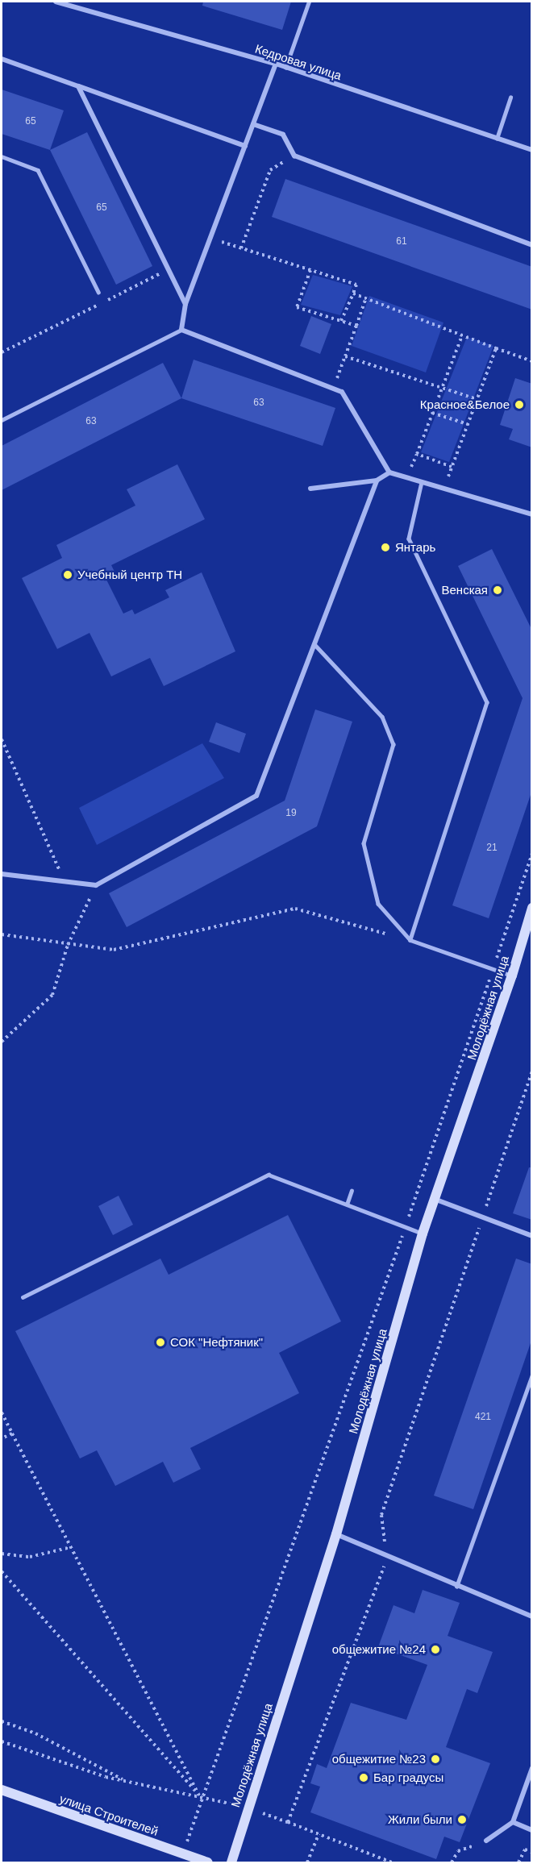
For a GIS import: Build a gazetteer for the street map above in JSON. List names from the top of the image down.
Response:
{
  "streets": {
    "street": ["Кедровая улица", "Молодёжная улица", "улица Строителей"]
  },
  "places": [
    "Красное&Белое",
    "Янтарь",
    "Учебный центр ТН",
    "Венская",
    "СОК \"Нефтяник\"",
    "общежитие №24",
    "общежитие №23",
    "Бар градусы",
    "Жили были"
  ],
  "house_numbers": [
    "65",
    "65",
    "61",
    "63",
    "63",
    "19",
    "21",
    "421"
  ]
}
